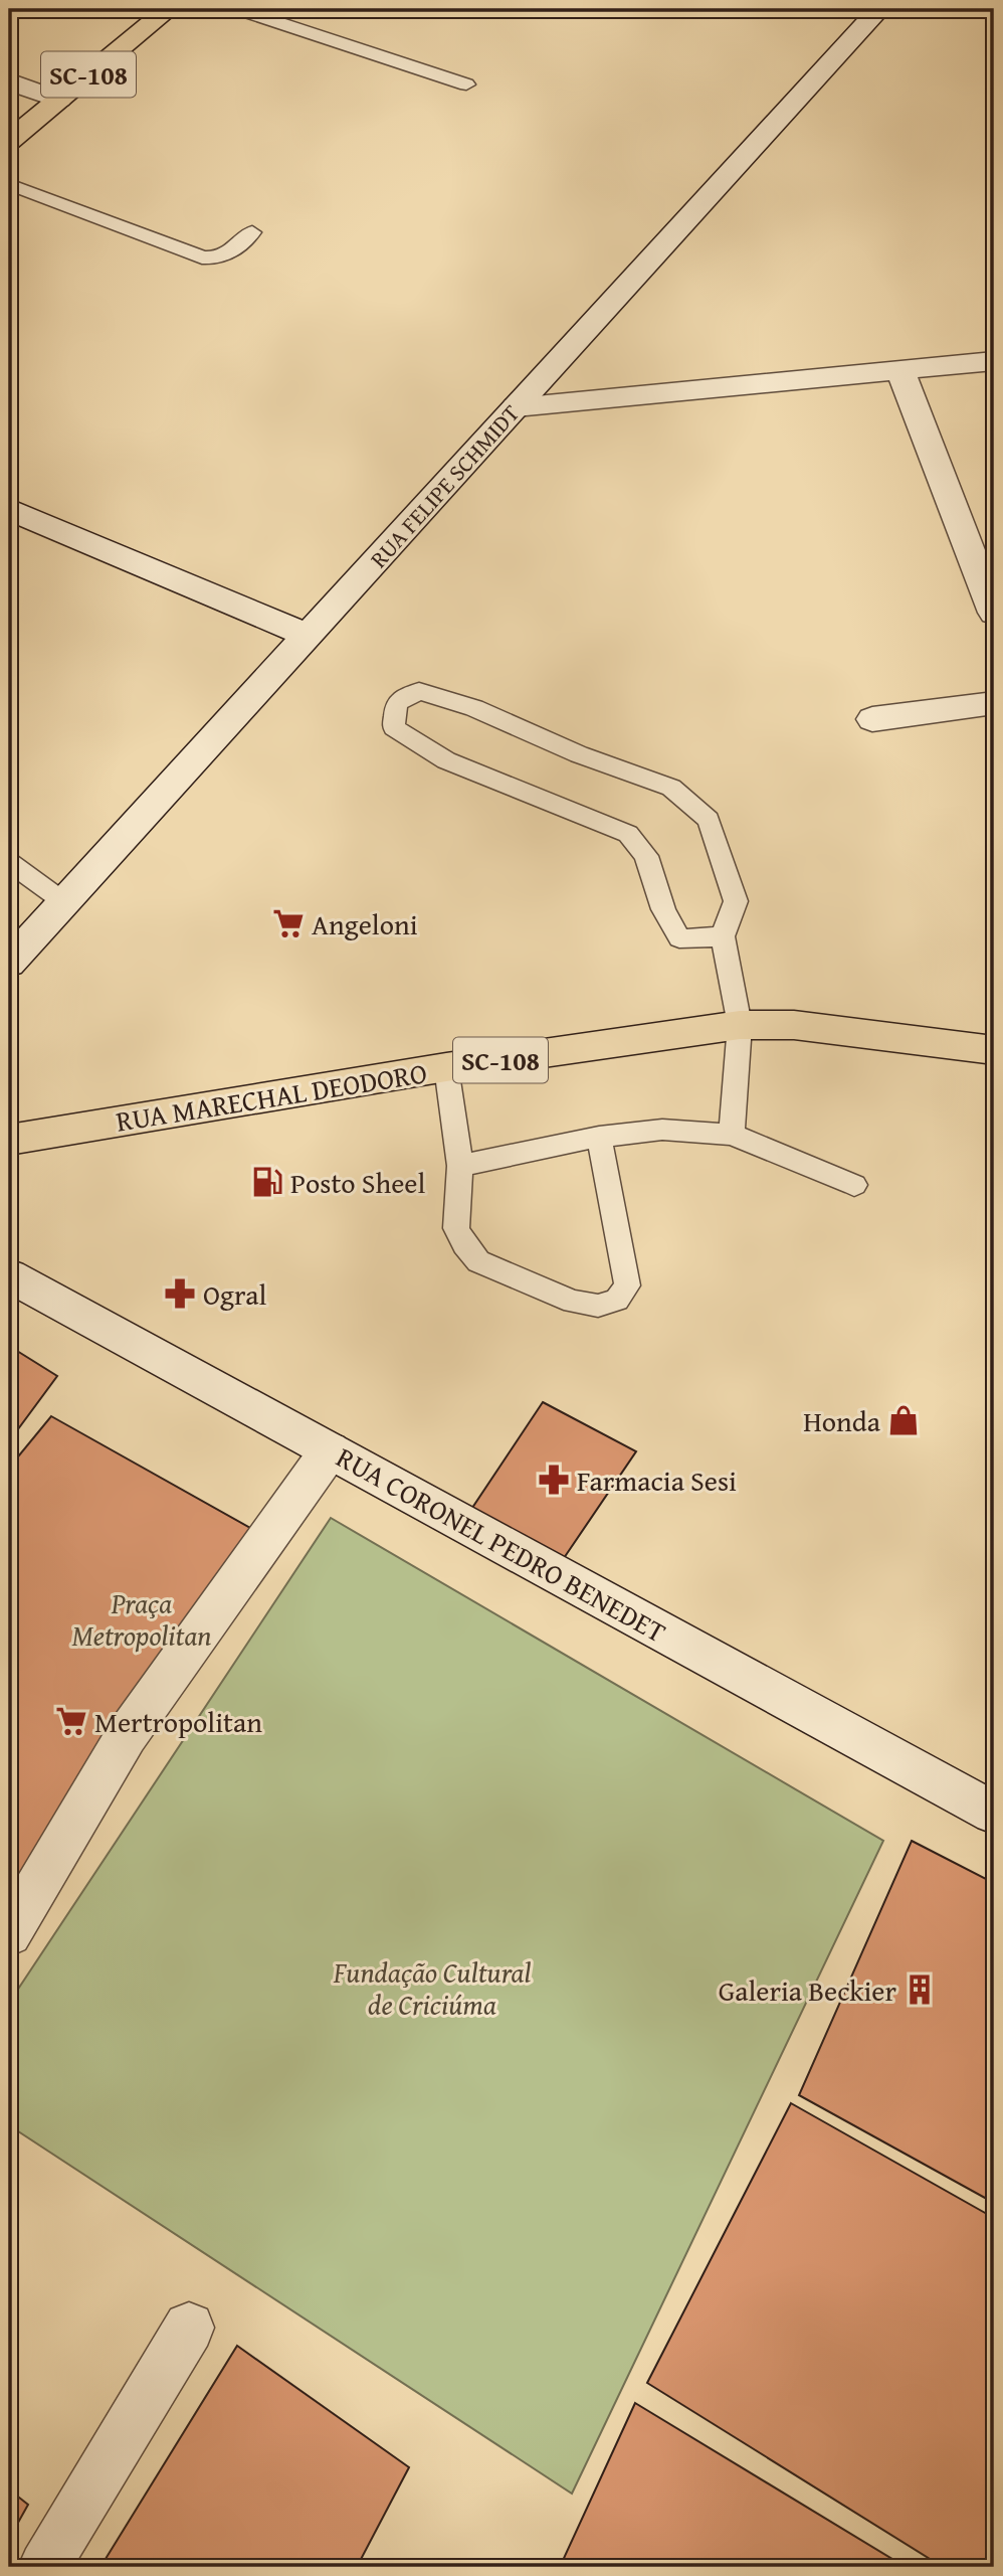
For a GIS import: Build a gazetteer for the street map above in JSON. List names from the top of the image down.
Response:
{
  "streets": {
    "main road": ["SC-108", "RUA MARECHAL DEODORO"],
    "street": ["RUA FELIPE SCHMIDT", "RUA CORONEL PEDRO BENEDET"]
  },
  "parks": ["Praça Metropolitan", "Fundação Cultural de Criciúma"],
  "places": {
    "supermarket": ["Angeloni", "Mertropolitan"],
    "fuel station": ["Posto Sheel"],
    "pharmacy": ["Ogral", "Farmacia Sesi"],
    "shop": ["Honda"],
    "building": ["Galeria Beckier"]
  }
}
